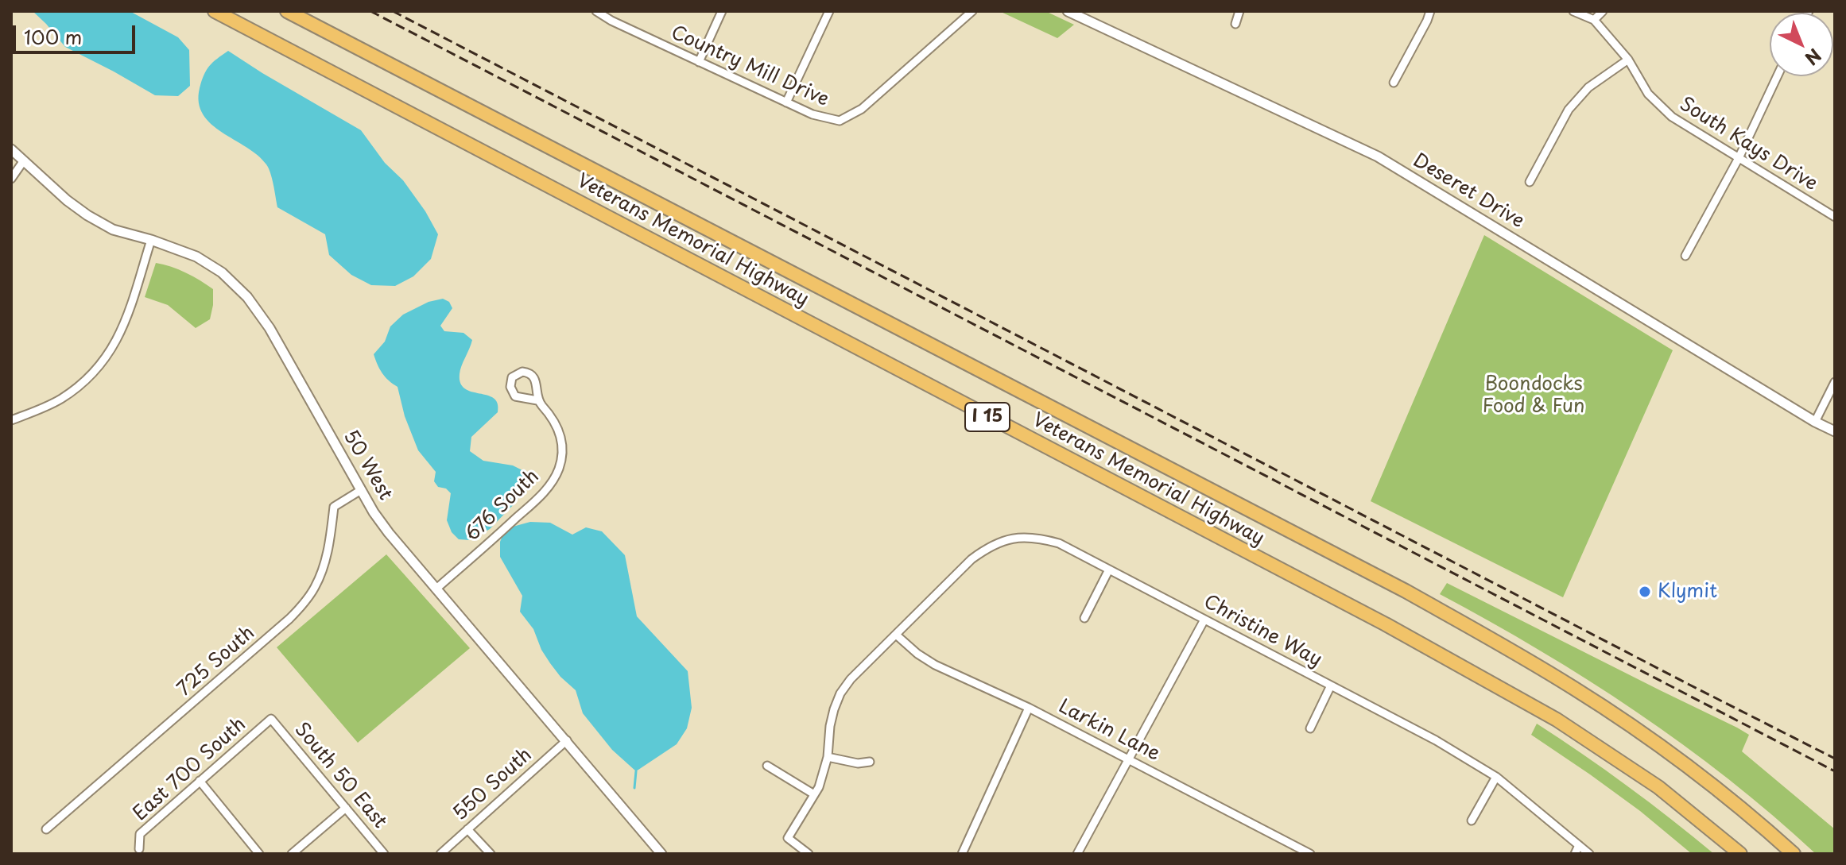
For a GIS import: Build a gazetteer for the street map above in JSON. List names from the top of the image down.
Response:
{
  "streets": {
    "highway": ["Veterans Memorial Highway", "I 15"],
    "street": [
      "Country Mill Drive",
      "South Kays Drive",
      "Deseret Drive",
      "50 West",
      "676 South",
      "Christine Way",
      "725 South",
      "Larkin Lane",
      "East 700 South",
      "South 50 East",
      "550 South"
    ]
  },
  "crossings": [
    ["50 West", "676 South"],
    ["50 West", "725 South"],
    ["50 West", "550 South"],
    ["Christine Way", "Larkin Lane"],
    ["East 700 South", "South 50 East"]
  ],
  "parks": ["Boondocks Food & Fun"],
  "places": ["Klymit"],
  "scale_bar": "100 m",
  "north": "bottom right"
}
